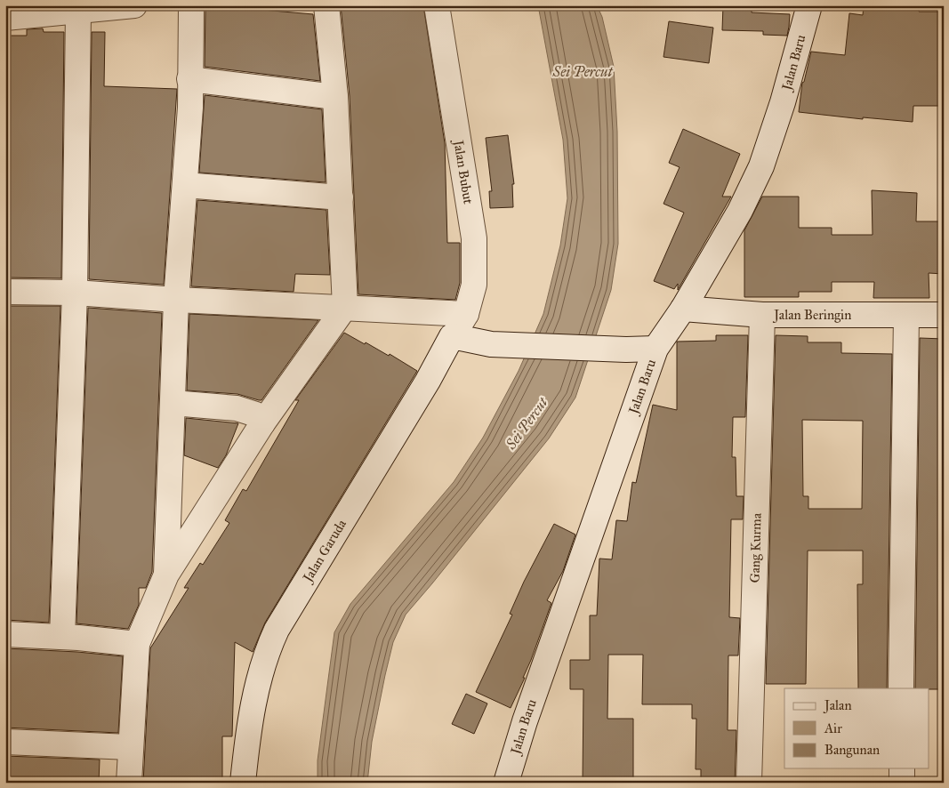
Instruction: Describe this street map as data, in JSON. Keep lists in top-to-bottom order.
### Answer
{
  "streets": {
    "street": [
      "Jalan Baru",
      "Jalan Bubut",
      "Jalan Beringin",
      "Gang Kurma",
      "Jalan Garuda"
    ]
  },
  "crossings": [
    ["Jalan Baru", "Jalan Beringin"],
    ["Jalan Bubut", "Jalan Garuda"],
    ["Jalan Beringin", "Gang Kurma"]
  ],
  "water": ["Sei Percut"],
  "legend": ["Jalan", "Air", "Bangunan"]
}
